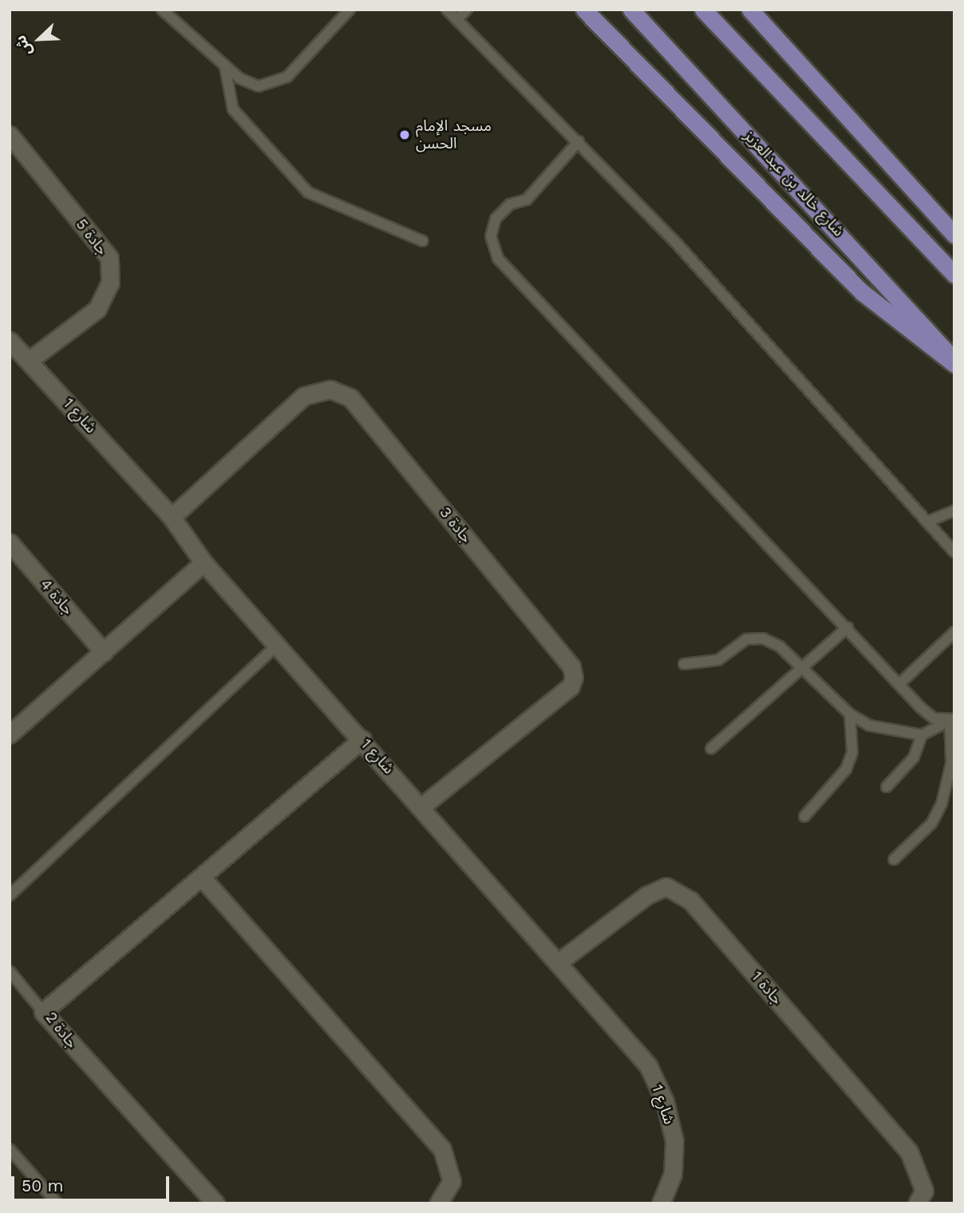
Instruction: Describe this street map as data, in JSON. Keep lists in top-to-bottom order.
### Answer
{
  "streets": {
    "main road": ["شارع خالد بن عبدالعزيز"],
    "street": [
      "جادة 5",
      "شارع 1",
      "جادة 3",
      "جادة 4",
      "جادة 1",
      "جادة 2"
    ]
  },
  "crossings": [
    ["جادة 5", "شارع 1"],
    ["شارع 1", "جادة 3"],
    ["شارع 1", "جادة 1"],
    ["شارع 1", "جادة 2"]
  ],
  "places": ["مسجد الإمام الحسن"],
  "scale_bar": "50 m",
  "north": "bottom left"
}
